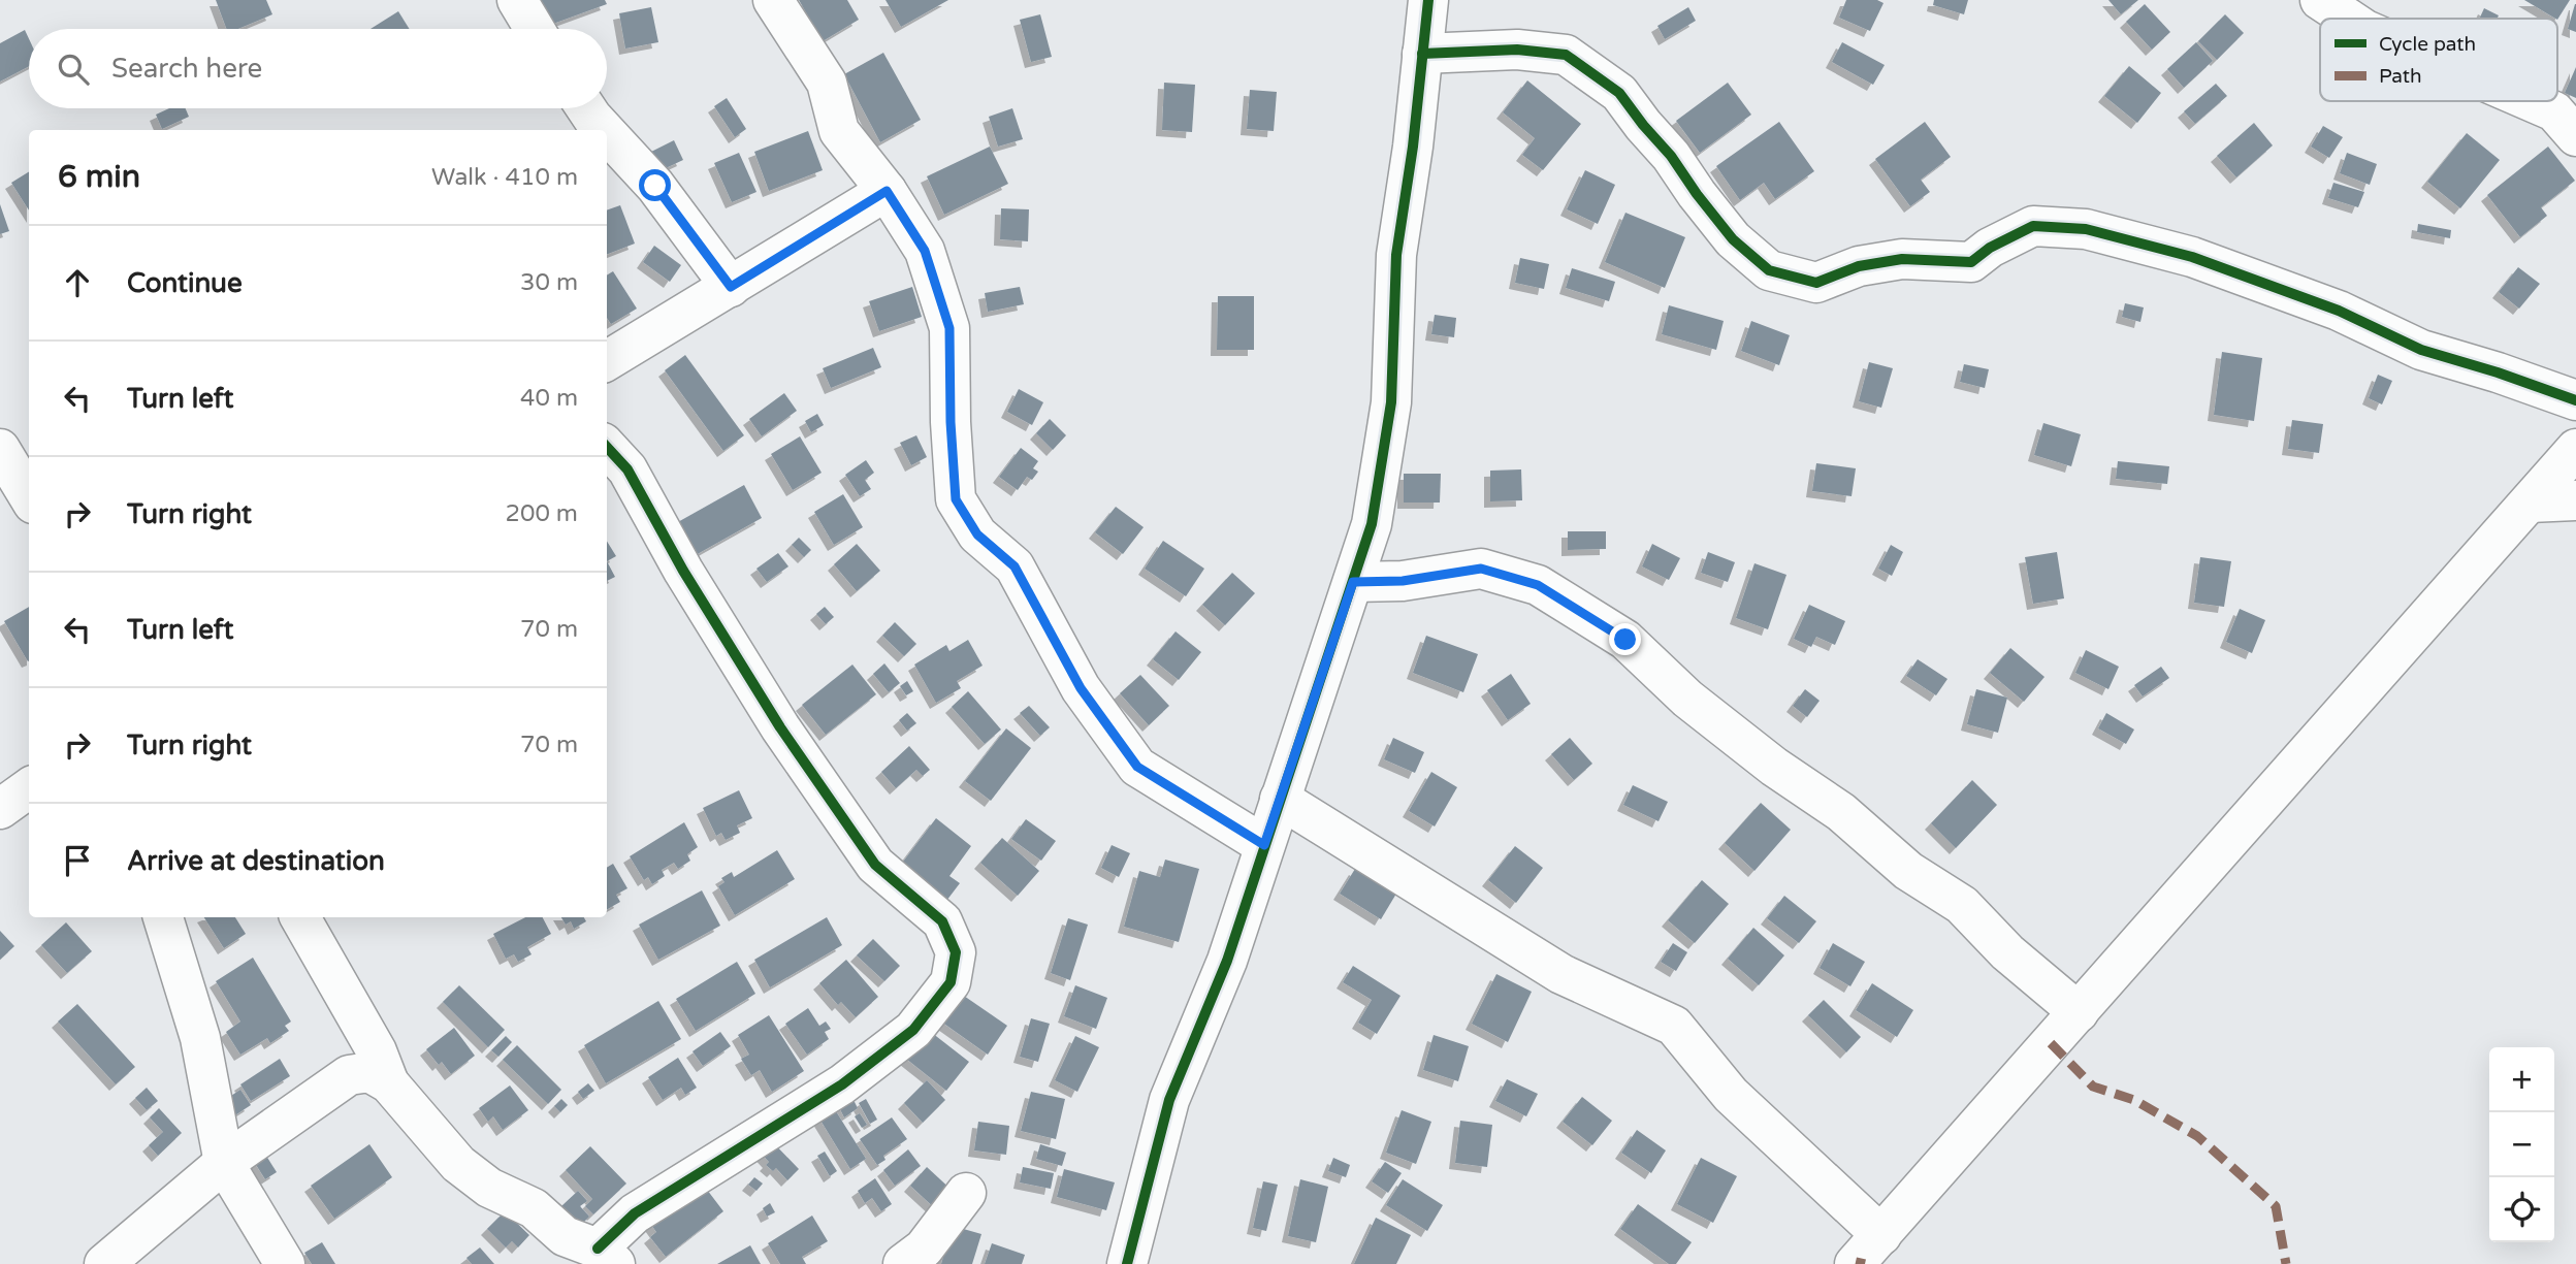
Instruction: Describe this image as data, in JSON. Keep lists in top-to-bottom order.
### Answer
{
  "legend": ["Cycle path", "Path"],
  "page": {
    "search": "Search here",
    "heading": ["6 min", "Walk · 410 m"],
    "list": [
      ["Continue", "30 m"],
      ["Turn left", "40 m"],
      ["Turn right", "200 m"],
      ["Turn left", "70 m"],
      ["Turn right", "70 m"],
      "Arrive at destination"
    ],
    "map_buttons": ["+", "−"]
  }
}
